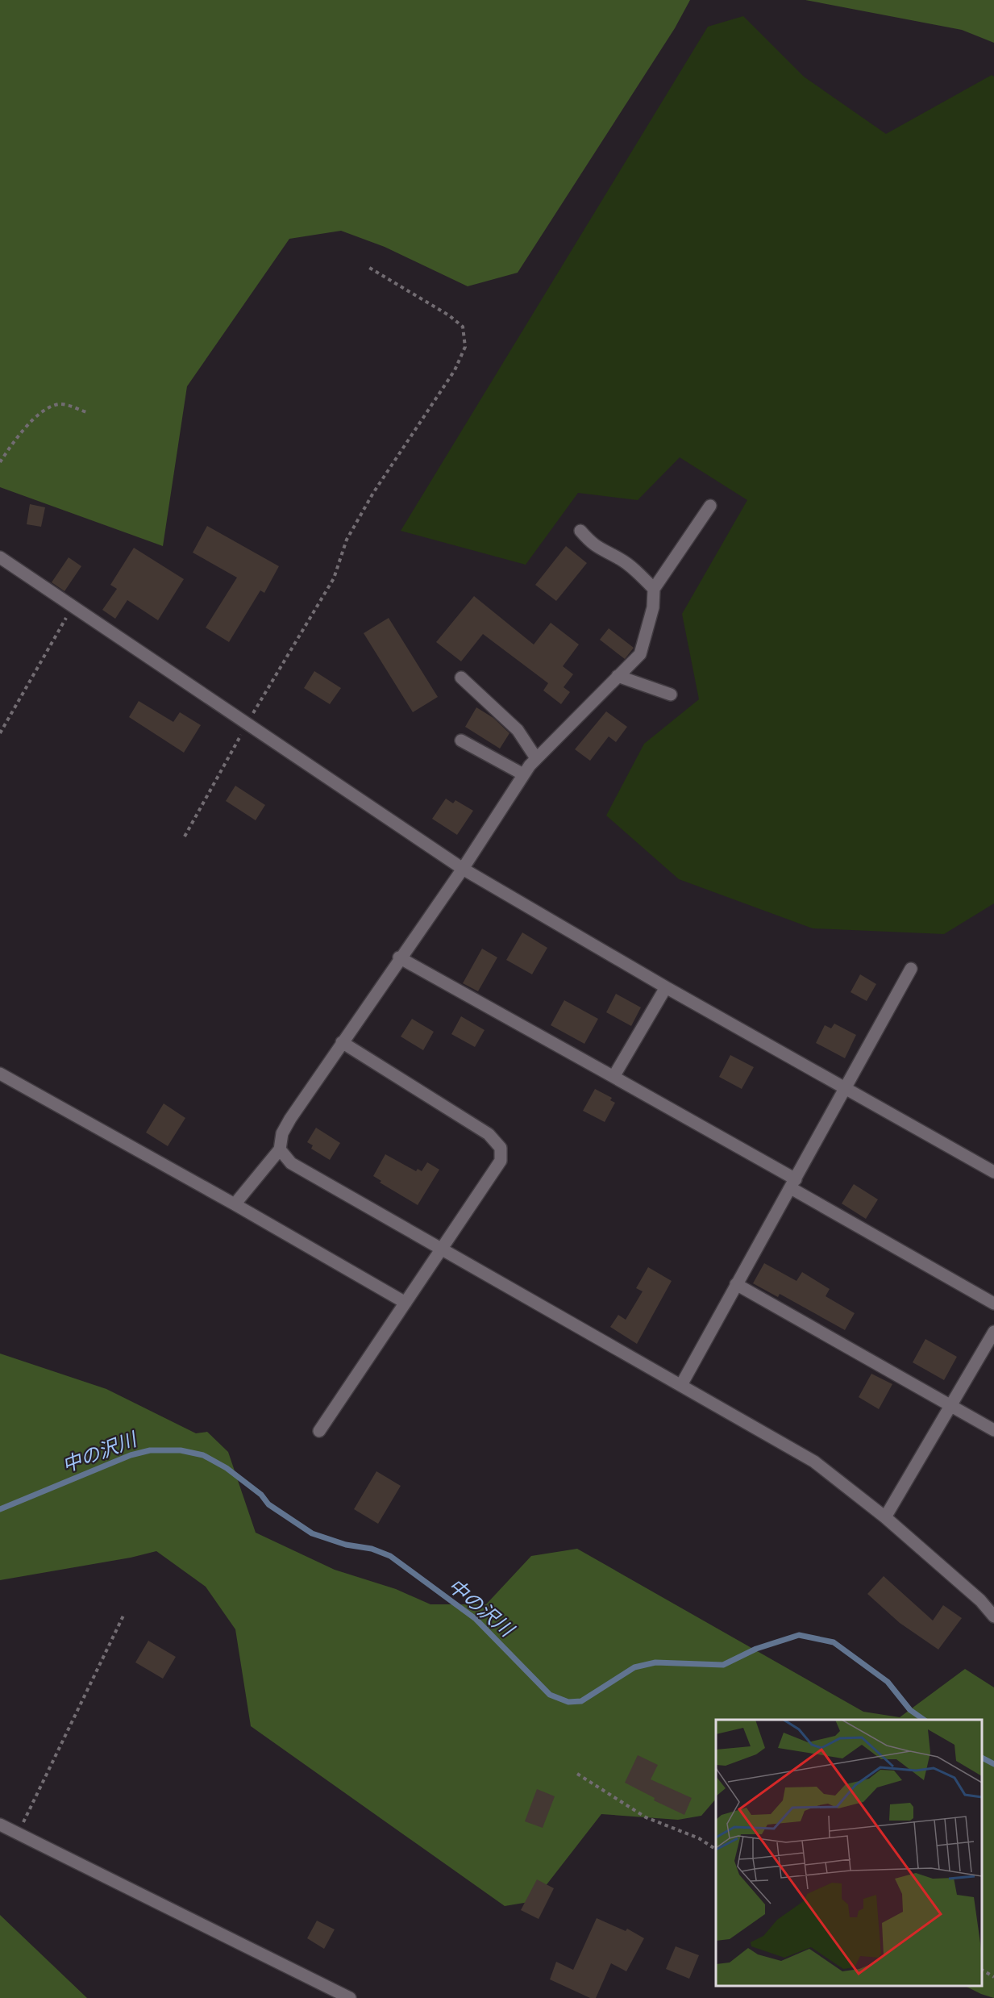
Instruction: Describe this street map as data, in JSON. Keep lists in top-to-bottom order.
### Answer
{
  "water": ["中の沢川"]
}
